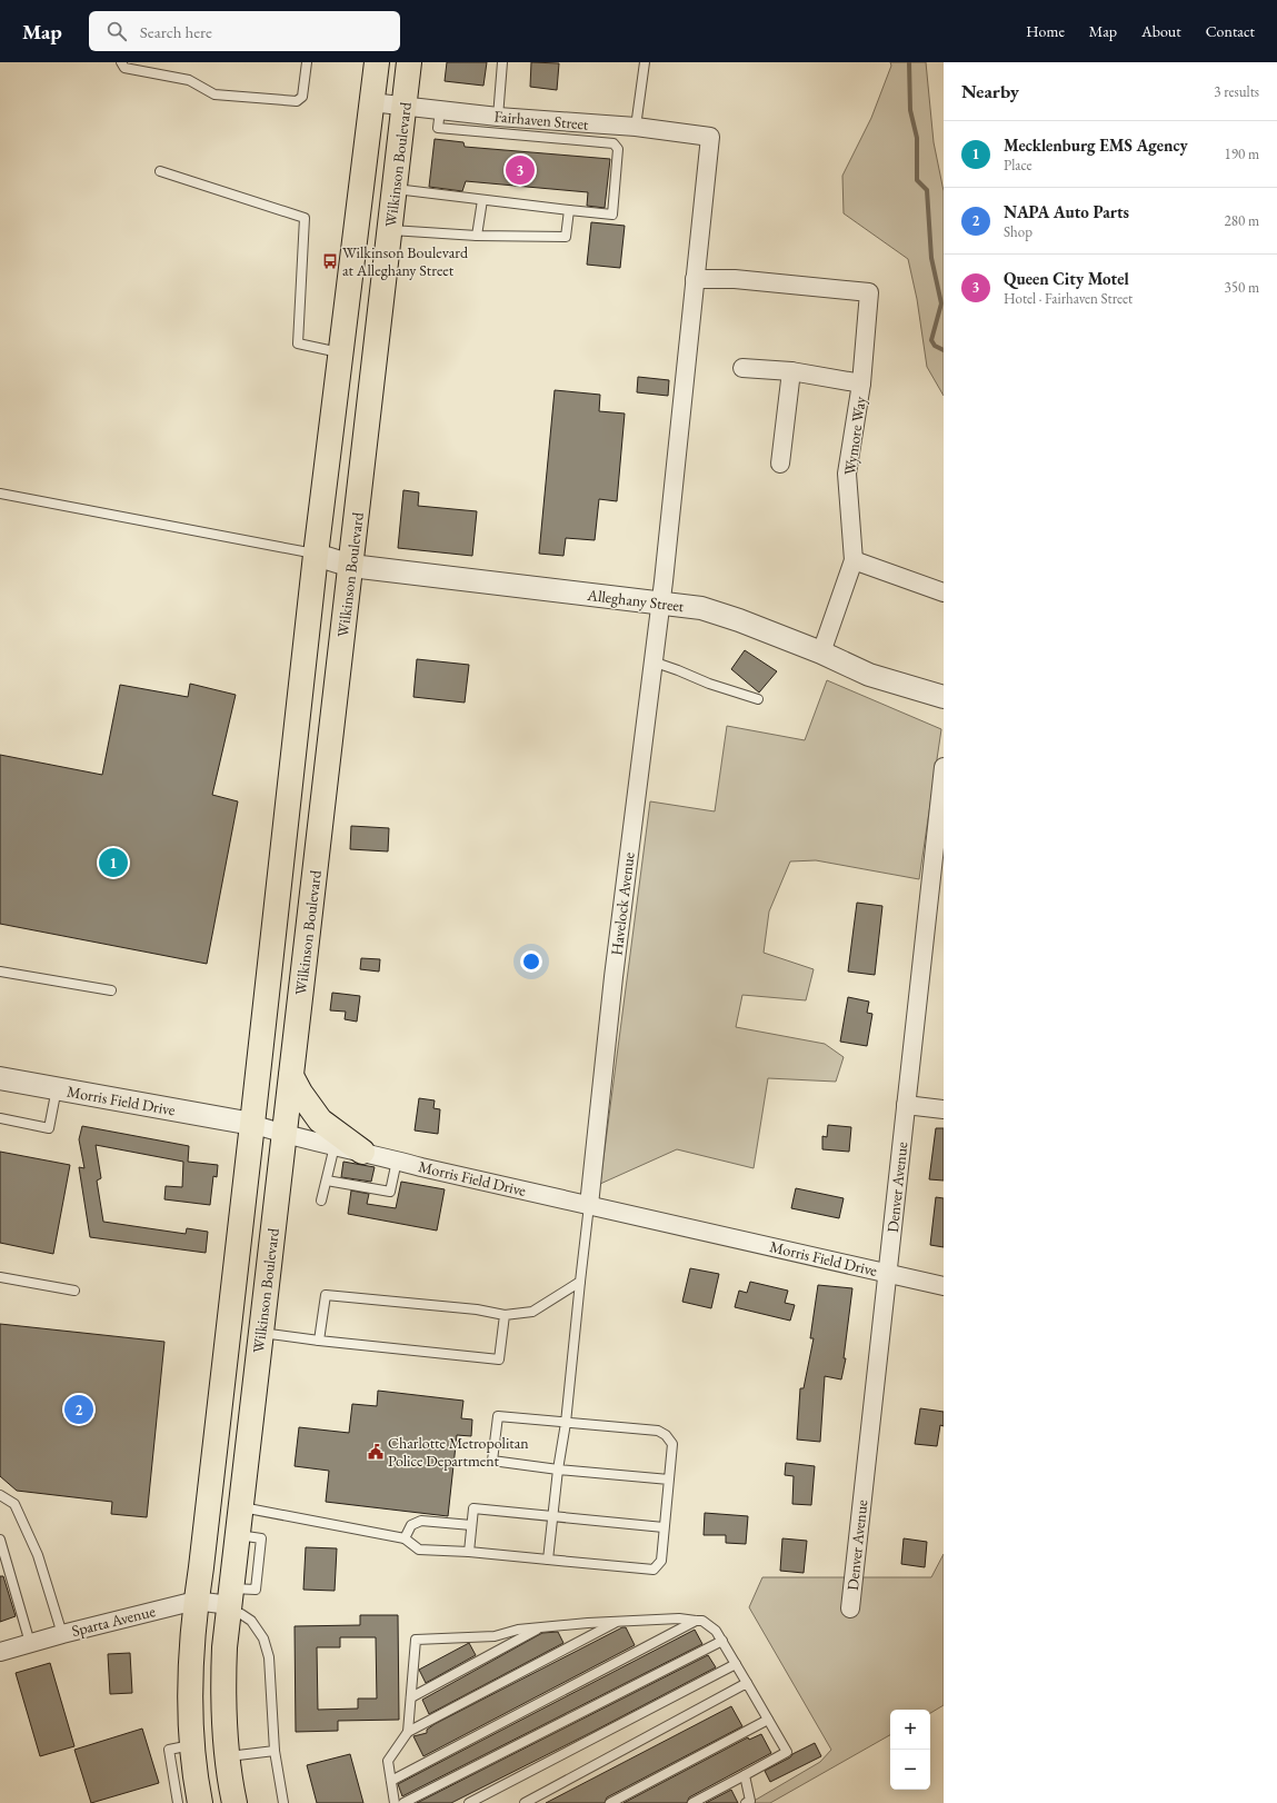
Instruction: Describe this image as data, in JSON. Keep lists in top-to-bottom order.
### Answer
{
  "streets": {
    "main road": ["Wilkinson Boulevard"],
    "street": [
      "Fairhaven Street",
      "Wymore Way",
      "Alleghany Street",
      "Havelock Avenue",
      "Morris Field Drive",
      "Denver Avenue",
      "Sparta Avenue"
    ]
  },
  "crossings": [
    ["Fairhaven Street", "Wilkinson Boulevard"],
    ["Fairhaven Street", "Havelock Avenue"],
    ["Wilkinson Boulevard", "Alleghany Street"],
    ["Wilkinson Boulevard", "Morris Field Drive"],
    ["Wilkinson Boulevard", "Sparta Avenue"],
    ["Wymore Way", "Alleghany Street"],
    ["Wymore Way", "Havelock Avenue"],
    ["Alleghany Street", "Havelock Avenue"],
    ["Havelock Avenue", "Morris Field Drive"],
    ["Morris Field Drive", "Denver Avenue"]
  ],
  "places": {
    "bus stop": ["Wilkinson Boulevard at Alleghany Street"],
    "public building": ["Charlotte Metropolitan Police Department"]
  },
  "page": {
    "header": "Map",
    "search": "Search here",
    "nav": [
      "Home",
      "Map",
      "About",
      "Contact"
    ],
    "heading": ["Nearby", "3 results"],
    "list": [
      {
        "mark": "1",
        "name": "Mecklenburg EMS Agency",
        "note": "Place",
        "value": "190 m"
      },
      {
        "mark": "2",
        "name": "NAPA Auto Parts",
        "note": "Shop",
        "value": "280 m"
      },
      {
        "mark": "3",
        "name": "Queen City Motel",
        "note": "Hotel · Fairhaven Street",
        "value": "350 m"
      }
    ],
    "pins": ["3", "1", "2"],
    "map_buttons": ["+", "−"]
  }
}
